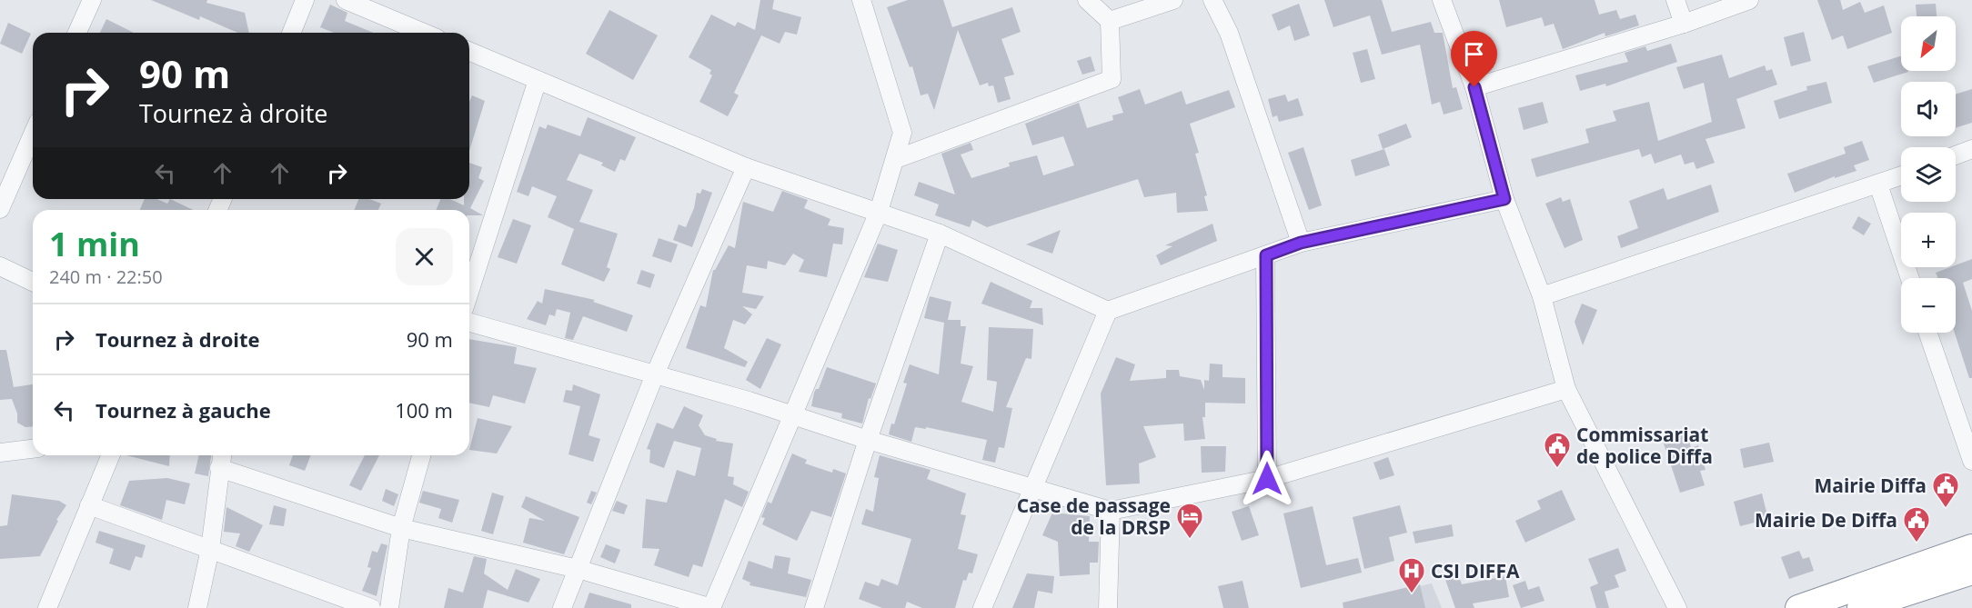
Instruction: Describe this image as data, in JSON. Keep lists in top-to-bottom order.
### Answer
{
  "places": {
    "public building": ["Commissariat de police Diffa", "Mairie Diffa", "Mairie De Diffa"],
    "hotel": ["Case de passage de la DRSP"],
    "hospital": ["CSI DIFFA"]
  },
  "north": "bottom left",
  "page": {
    "map_buttons": ["+", "−"],
    "turn": ["90 m", "Tournez à droite"],
    "heading": ["1 min", "240 m · 22:50"],
    "list": [
      {
        "name": "Tournez à droite",
        "value": "90 m"
      },
      {
        "name": "Tournez à gauche",
        "value": "100 m"
      }
    ]
  }
}
